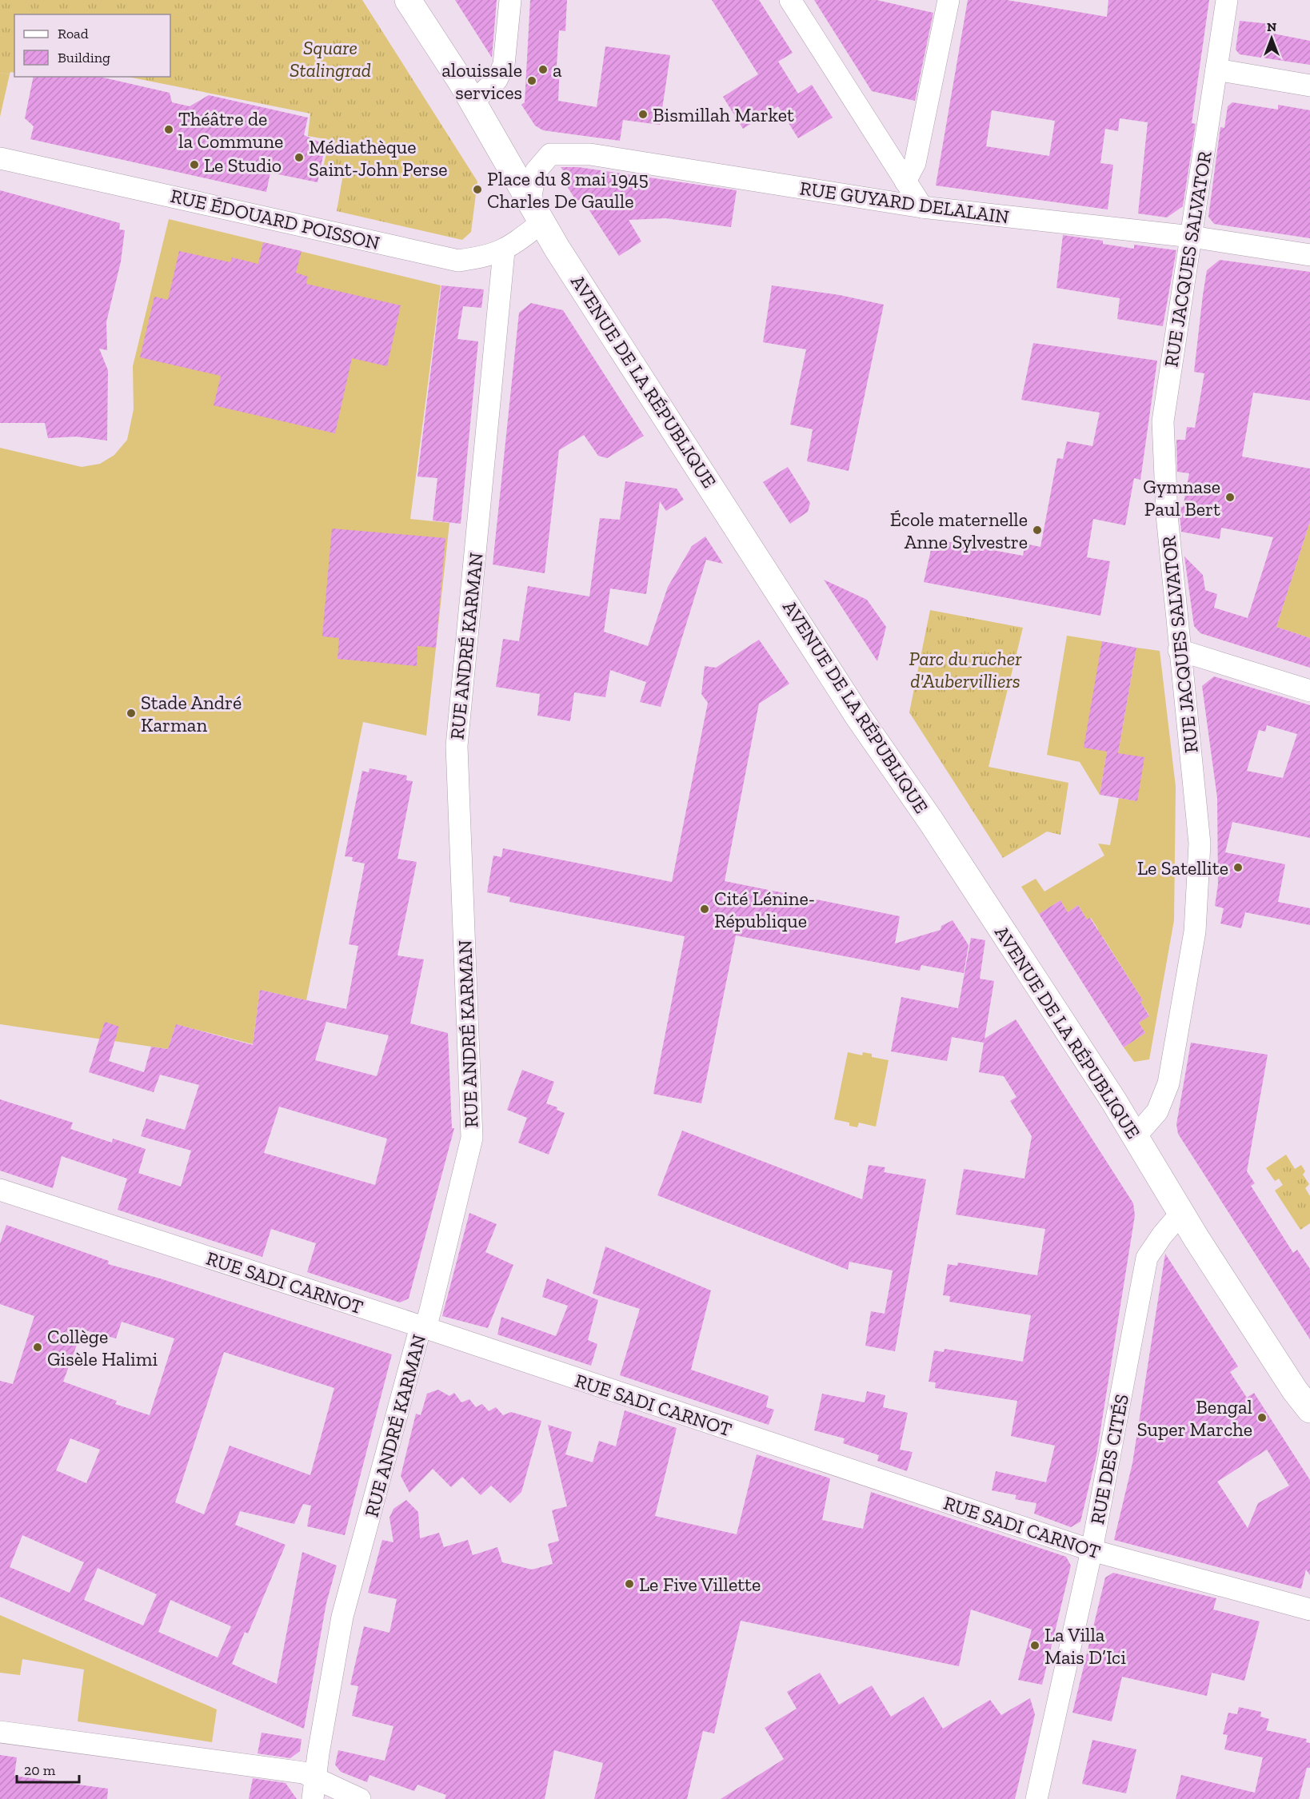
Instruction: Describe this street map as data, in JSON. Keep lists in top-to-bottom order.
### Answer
{
  "streets": {
    "main road": ["AVENUE DE LA RÉPUBLIQUE"],
    "street": [
      "RUE GUYARD DELALAIN",
      "RUE ÉDOUARD POISSON",
      "RUE JACQUES SALVATOR",
      "RUE ANDRÉ KARMAN",
      "RUE SADI CARNOT",
      "RUE DES CITÉS"
    ]
  },
  "crossings": [
    ["RUE GUYARD DELALAIN", "RUE JACQUES SALVATOR"],
    ["RUE GUYARD DELALAIN", "AVENUE DE LA RÉPUBLIQUE"],
    ["RUE ÉDOUARD POISSON", "AVENUE DE LA RÉPUBLIQUE"],
    ["RUE ÉDOUARD POISSON", "RUE ANDRÉ KARMAN"],
    ["RUE JACQUES SALVATOR", "AVENUE DE LA RÉPUBLIQUE"],
    ["AVENUE DE LA RÉPUBLIQUE", "RUE DES CITÉS"],
    ["RUE ANDRÉ KARMAN", "RUE SADI CARNOT"],
    ["RUE SADI CARNOT", "RUE DES CITÉS"]
  ],
  "parks": ["Square Stalingrad", "Parc du rucher d'Aubervilliers"],
  "places": [
    "a",
    "alouissale services",
    "Bismillah Market",
    "Théâtre de la Commune",
    "Médiathèque Saint-John Perse",
    "Le Studio",
    "Place du 8 mai 1945 Charles De Gaulle",
    "Gymnase Paul Bert",
    "École maternelle Anne Sylvestre",
    "Stade André Karman",
    "Le Satellite",
    "Cité Lénine- République",
    "Collège Gisèle Halimi",
    "Bengal Super Marche",
    "Le Five Villette",
    "La Villa Mais D’Ici"
  ],
  "legend": ["Road", "Building"],
  "scale_bar": "20 m",
  "north": "top"
}
